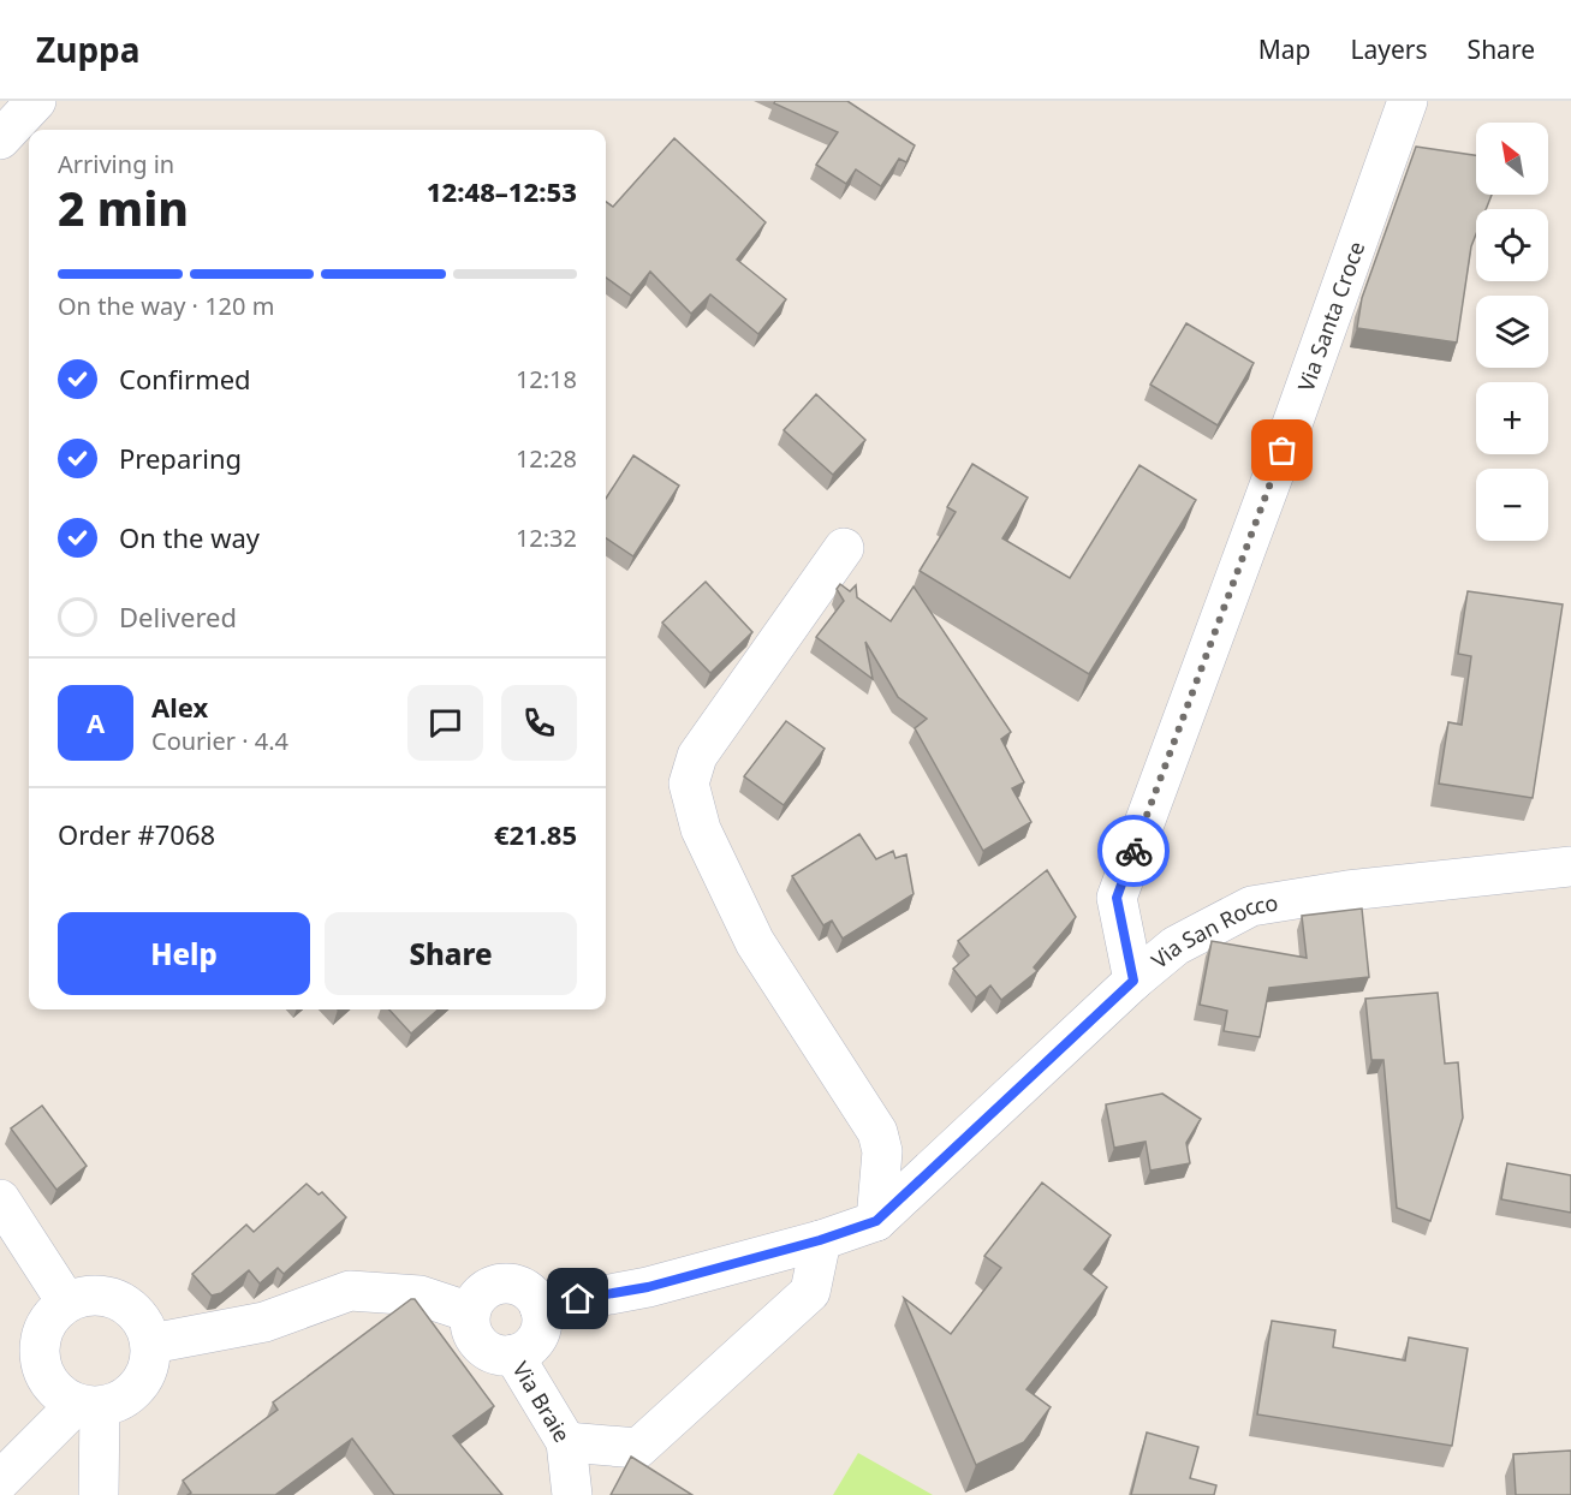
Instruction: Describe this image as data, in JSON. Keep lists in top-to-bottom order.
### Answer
{
  "streets": {
    "street": ["Via Santa Croce", "Via San Rocco", "Via Braie"]
  },
  "crossings": [
    ["Via Santa Croce", "Via San Rocco"],
    ["Via San Rocco", "Via Braie"]
  ],
  "north": "top left",
  "page": {
    "header": "Zuppa",
    "nav": ["Map", "Layers", "Share"],
    "map_buttons": ["+", "−"],
    "heading": ["2 min", "Arriving in", "12:48–12:53"],
    "panel": [
      "Alex",
      "Courier · 4.4",
      "Order #7068",
      "€21.85"
    ],
    "bar": "On the way · 120 m",
    "list": [
      ["Confirmed", "12:18"],
      ["Preparing", "12:28"],
      ["On the way", "12:32"],
      "Delivered"
    ],
    "round": "A",
    "buttons": ["Help", "Share"]
  }
}
